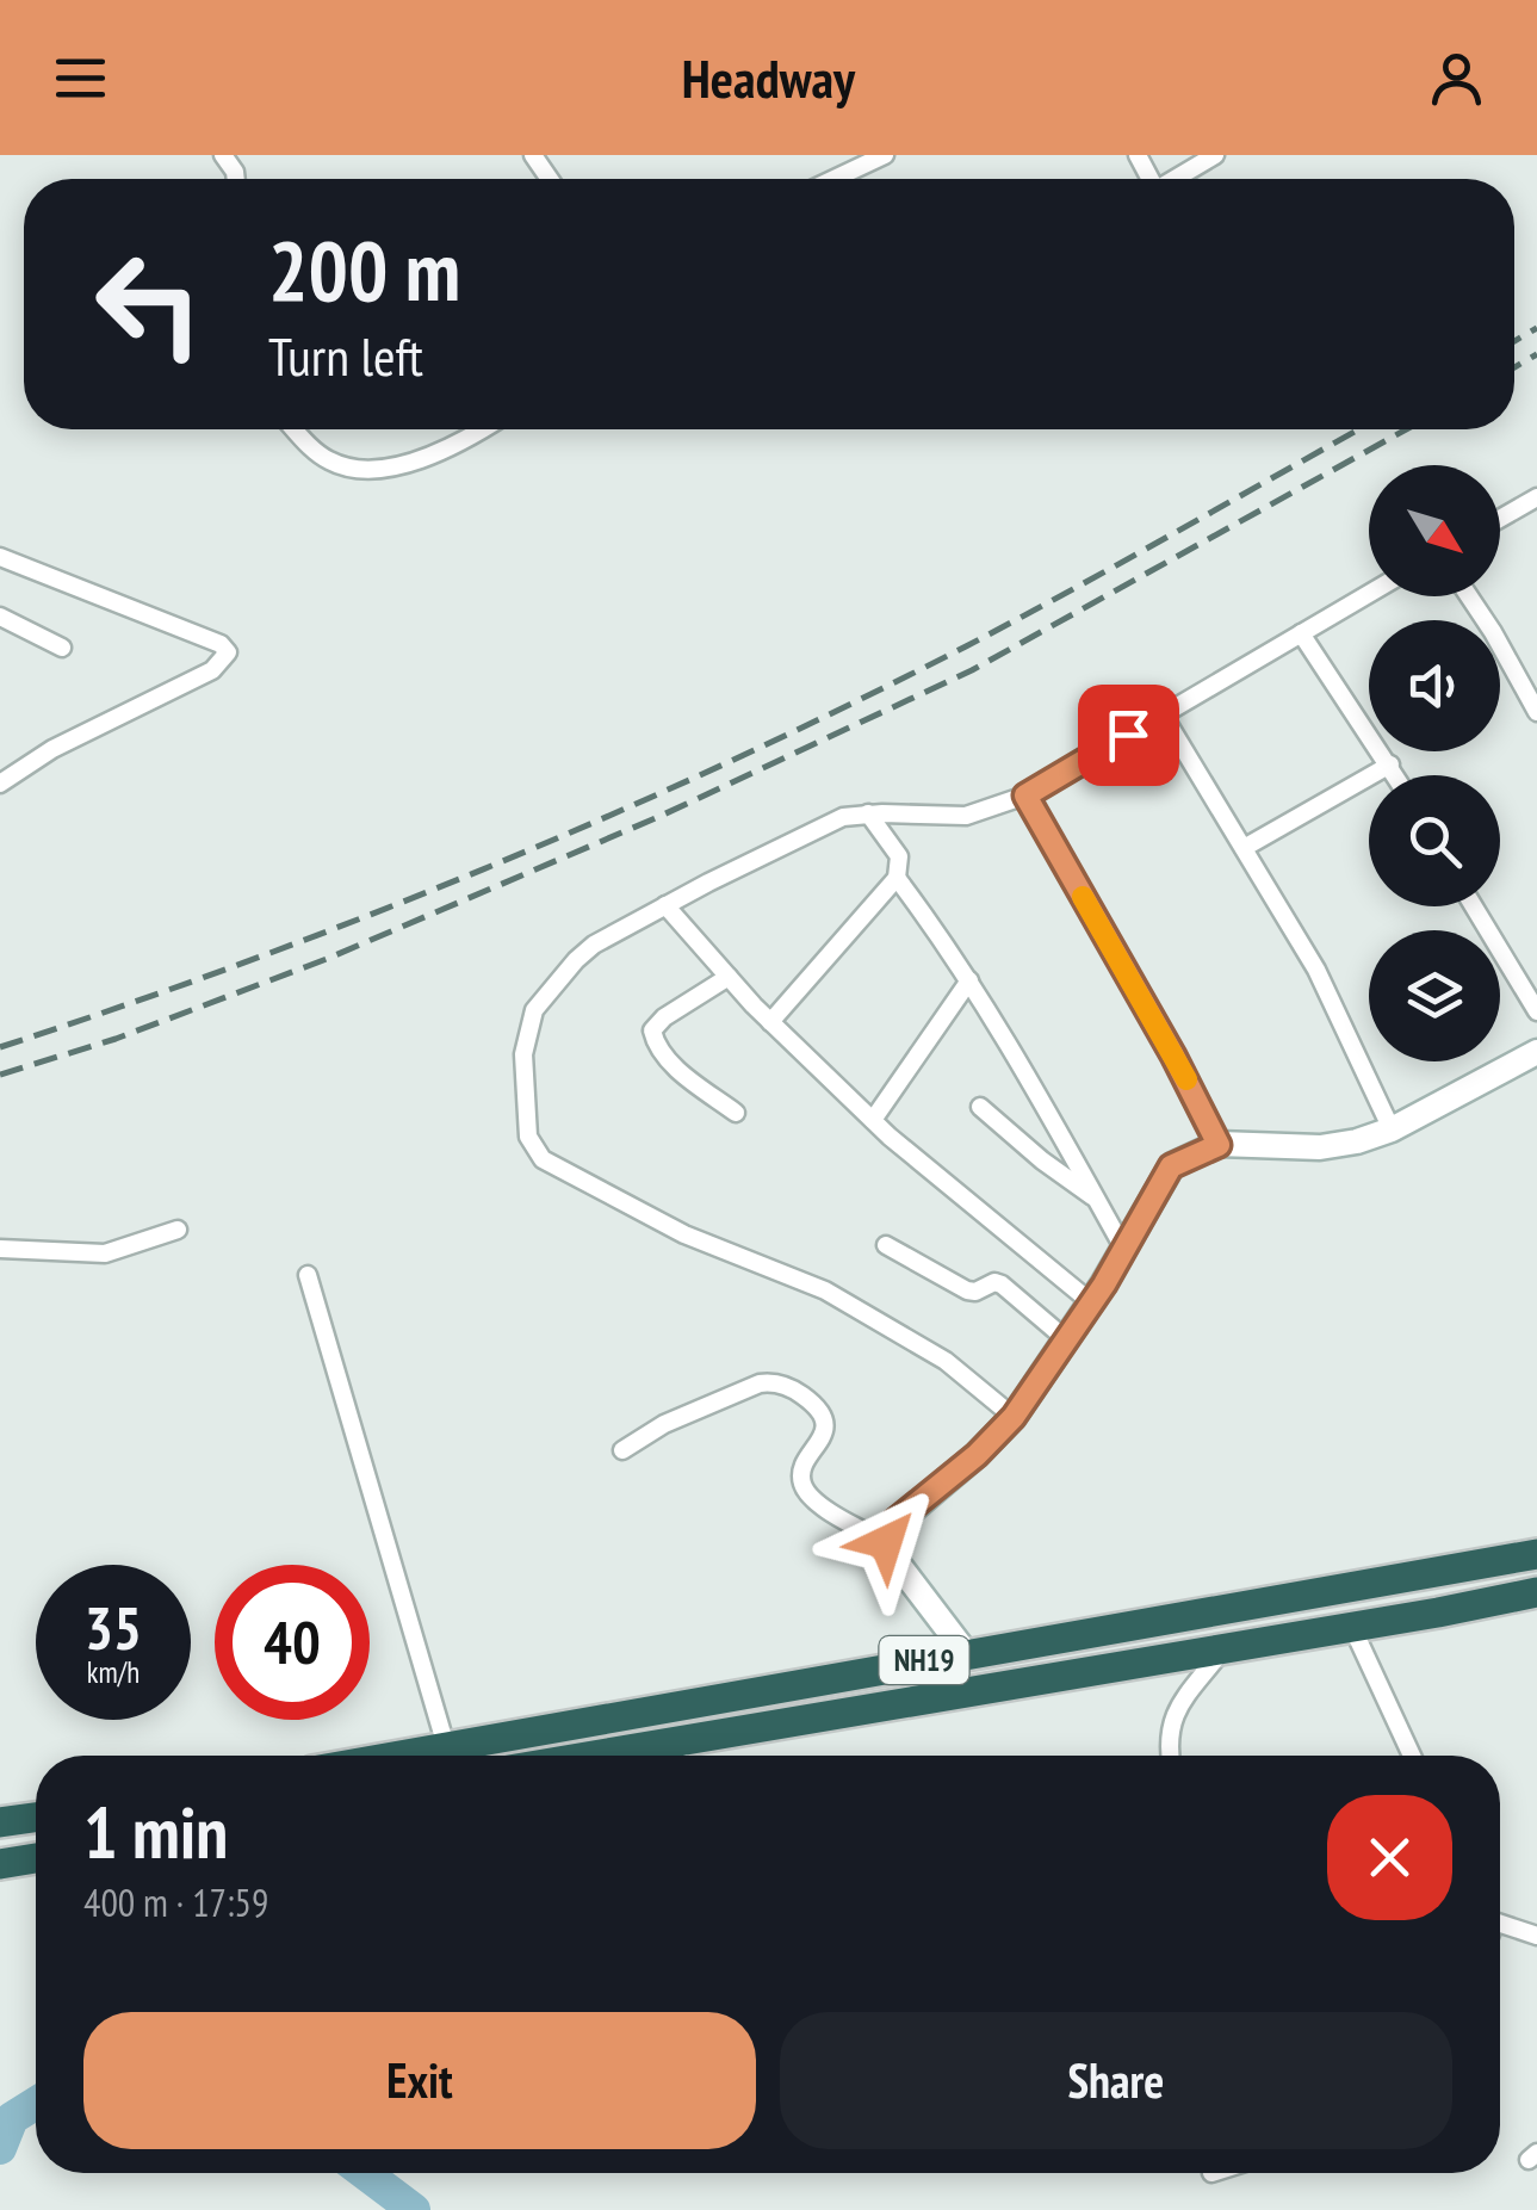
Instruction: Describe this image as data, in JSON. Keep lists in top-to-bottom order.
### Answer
{
  "streets": {
    "highway": ["NH19"]
  },
  "north": "bottom right",
  "page": {
    "header": "Headway",
    "turn": ["200 m", "Turn left"],
    "speed": "35 km/h",
    "limit": "40",
    "heading": ["1 min", "400 m · 17:59"],
    "buttons": ["Exit", "Share"]
  }
}
